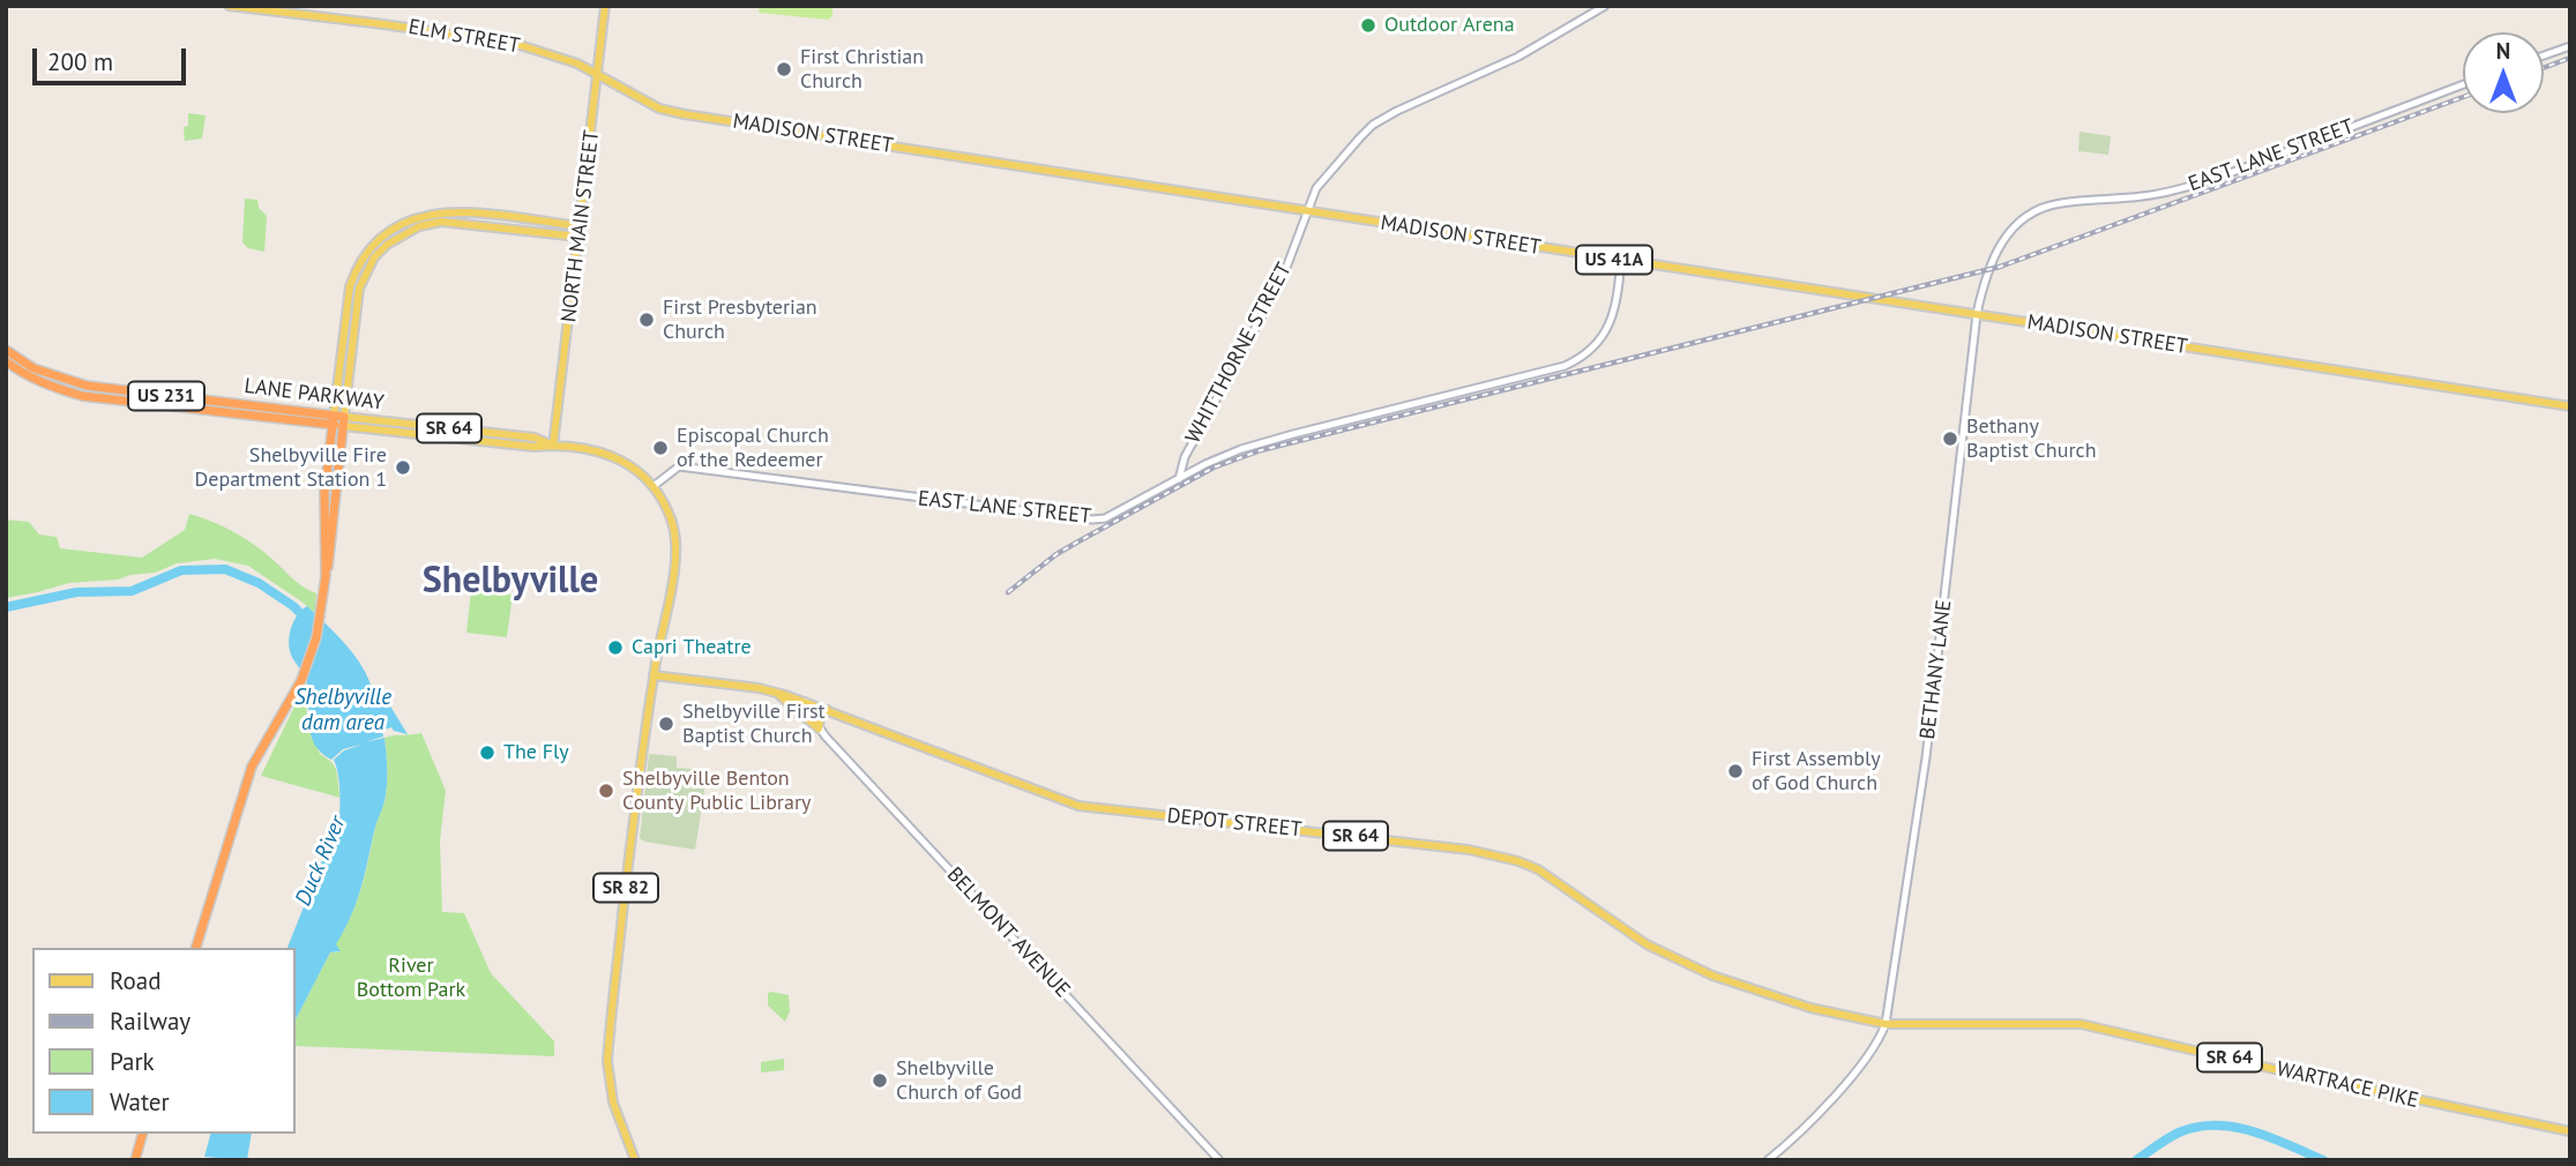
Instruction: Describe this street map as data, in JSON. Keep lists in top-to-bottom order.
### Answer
{
  "streets": {
    "highway": ["LANE PARKWAY", "US 231"],
    "main road": [
      "ELM STREET",
      "MADISON STREET",
      "NORTH MAIN STREET",
      "US 41A",
      "SR 64",
      "DEPOT STREET",
      "SR 82",
      "WARTRACE PIKE"
    ],
    "street": [
      "EAST LANE STREET",
      "WHITTHORNE STREET",
      "BETHANY LANE",
      "BELMONT AVENUE"
    ]
  },
  "crossings": [
    ["ELM STREET", "MADISON STREET"],
    ["ELM STREET", "NORTH MAIN STREET"],
    ["MADISON STREET", "EAST LANE STREET"],
    ["MADISON STREET", "NORTH MAIN STREET"],
    ["MADISON STREET", "WHITTHORNE STREET"],
    ["MADISON STREET", "BETHANY LANE"],
    ["EAST LANE STREET", "WHITTHORNE STREET"],
    ["EAST LANE STREET", "SR 64"],
    ["EAST LANE STREET", "BETHANY LANE"],
    ["NORTH MAIN STREET", "LANE PARKWAY"],
    ["NORTH MAIN STREET", "SR 64"],
    ["LANE PARKWAY", "SR 64"],
    ["SR 64", "DEPOT STREET"],
    ["SR 64", "SR 82"],
    ["SR 64", "BELMONT AVENUE"],
    ["BETHANY LANE", "DEPOT STREET"],
    ["BETHANY LANE", "WARTRACE PIKE"],
    ["DEPOT STREET", "BELMONT AVENUE"],
    ["DEPOT STREET", "WARTRACE PIKE"]
  ],
  "districts": ["Shelbyville"],
  "water": ["Shelbyville dam area", "Duck River"],
  "parks": ["River Bottom Park"],
  "places": [
    "Outdoor Arena",
    "First Christian Church",
    "First Presbyterian Church",
    "Bethany Baptist Church",
    "Episcopal Church of the Redeemer",
    "Shelbyville Fire Department Station 1",
    "Capri Theatre",
    "Shelbyville First Baptist Church",
    "The Fly",
    "First Assembly of God Church",
    "Shelbyville Benton County Public Library",
    "Shelbyville Church of God"
  ],
  "legend": [
    "Road",
    "Railway",
    "Park",
    "Water"
  ],
  "scale_bar": "200 m",
  "north": "top"
}
